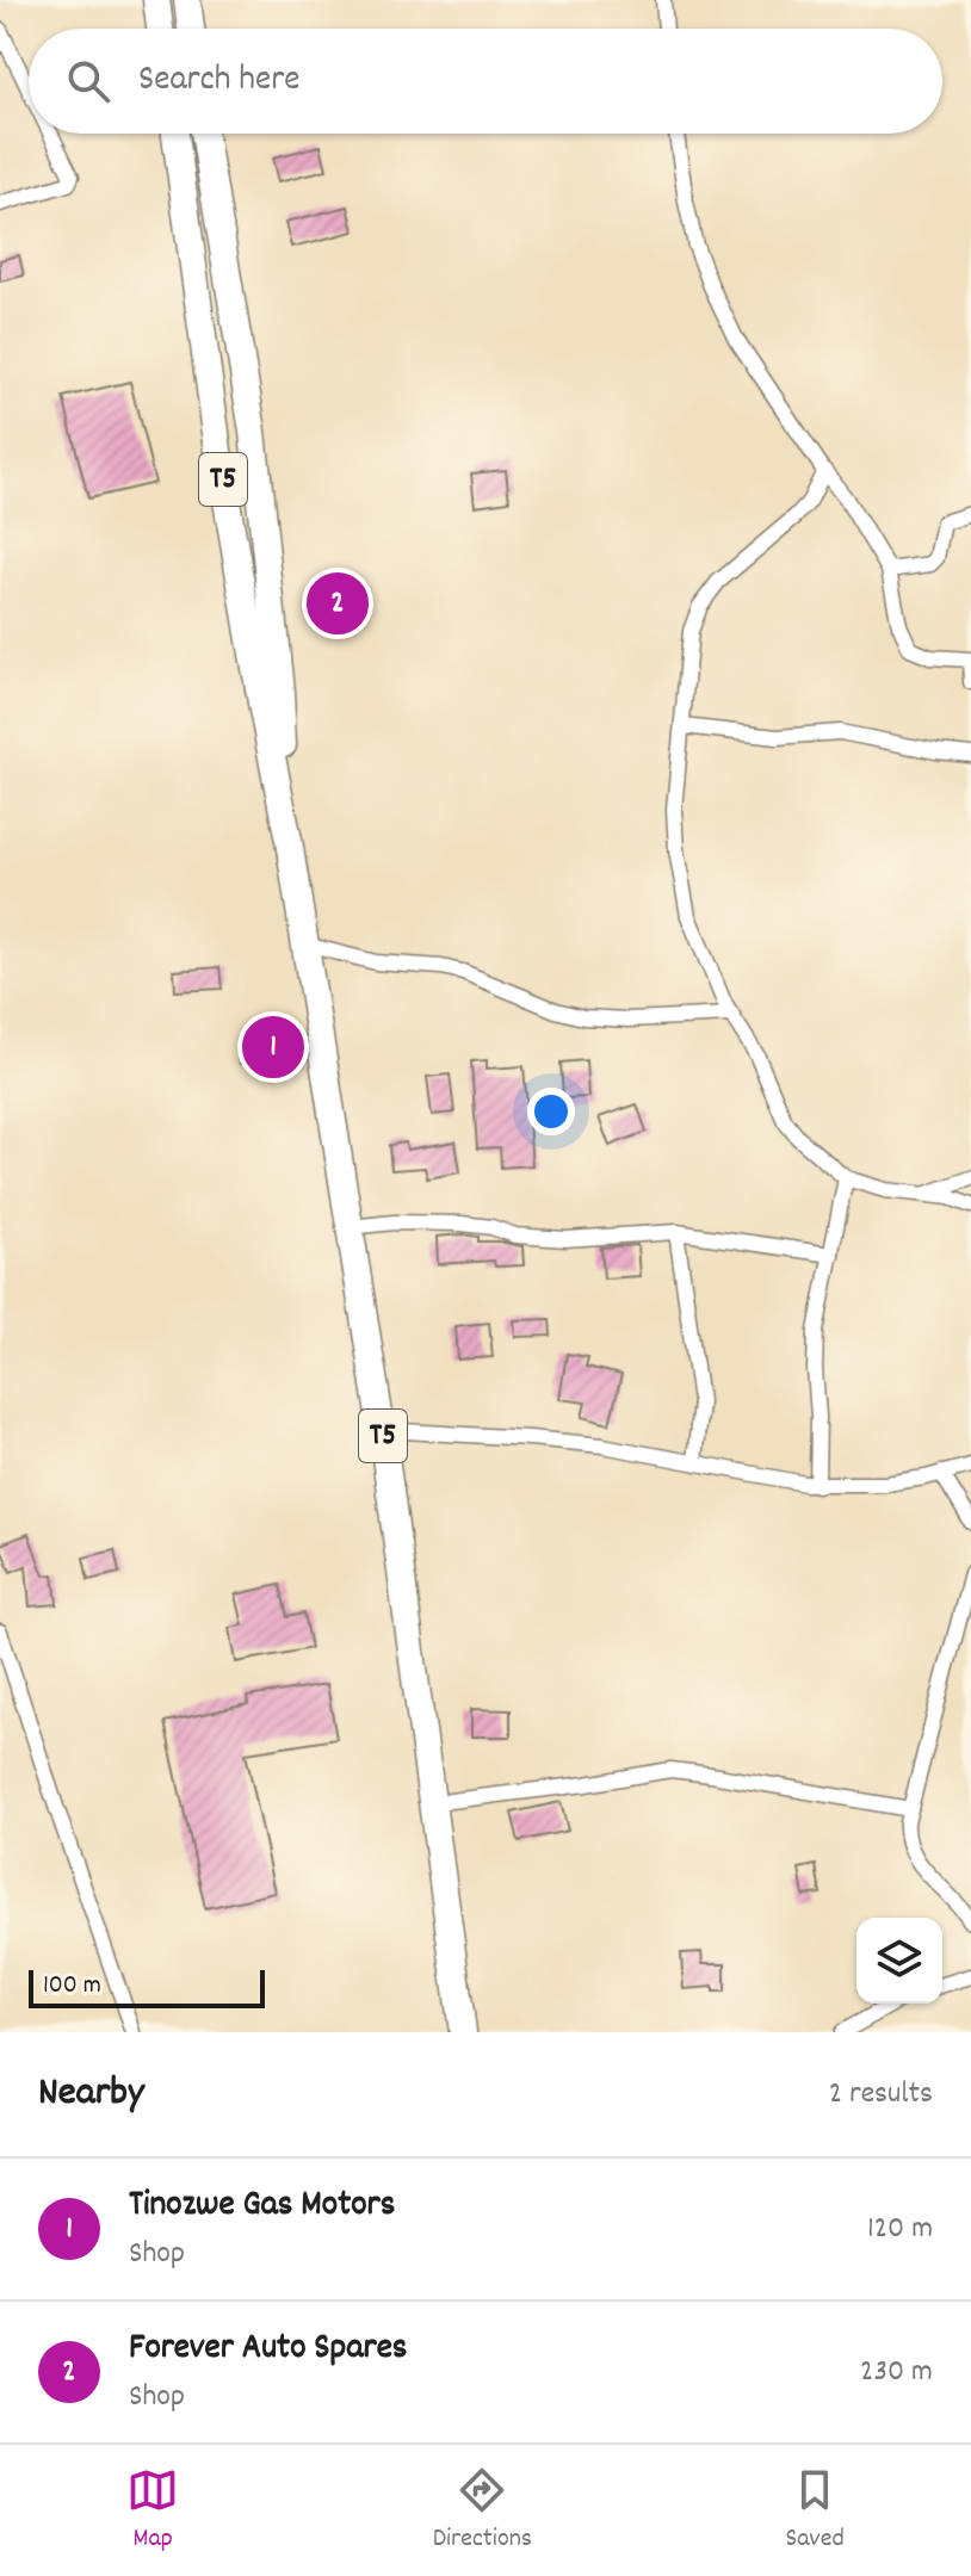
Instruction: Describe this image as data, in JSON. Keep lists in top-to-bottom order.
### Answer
{
  "streets": {
    "highway": ["T5"]
  },
  "scale_bar": "100 m",
  "page": {
    "search": "Search here",
    "pins": ["2", "1"],
    "scale": "100 m",
    "heading": ["Nearby", "2 results"],
    "list": [
      {
        "mark": "1",
        "name": "Tinozwe Gas Motors",
        "note": "Shop",
        "value": "120 m"
      },
      {
        "mark": "2",
        "name": "Forever Auto Spares",
        "note": "Shop",
        "value": "230 m"
      }
    ],
    "nav": ["Map", "Directions", "Saved"]
  }
}
